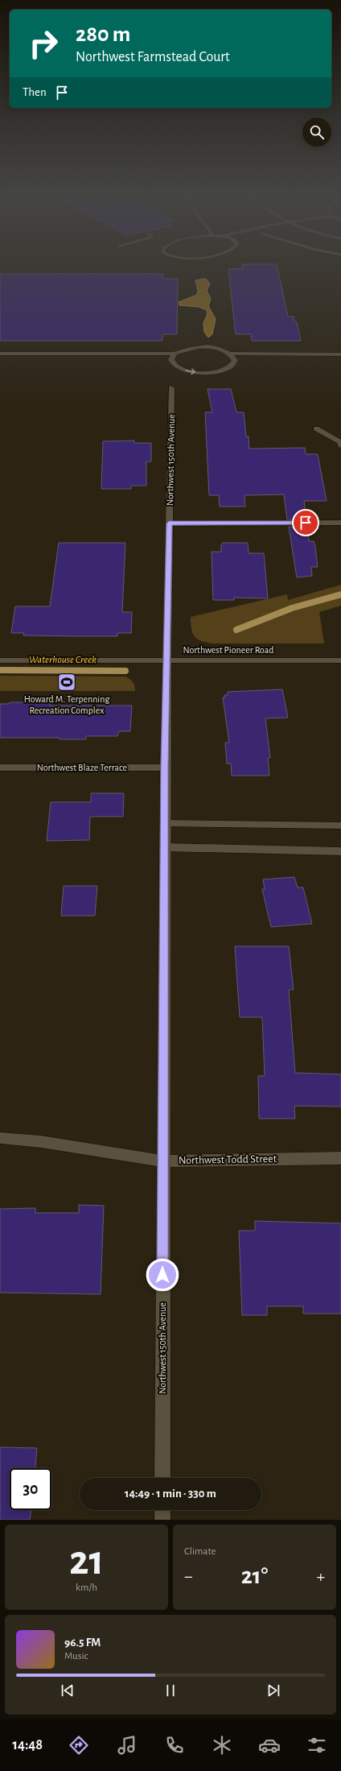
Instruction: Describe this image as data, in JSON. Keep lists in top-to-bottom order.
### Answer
{
  "streets": {
    "street": [
      "Northwest 150th Avenue",
      "Northwest Pioneer Road",
      "Northwest Blaze Terrace",
      "Northwest Todd Street"
    ]
  },
  "crossings": [
    ["Northwest 150th Avenue", "Northwest Pioneer Road"],
    ["Northwest 150th Avenue", "Northwest Blaze Terrace"],
    ["Northwest 150th Avenue", "Northwest Todd Street"]
  ],
  "water": ["Waterhouse Creek"],
  "places": {
    "sports": ["Howard M. Terpenning Recreation Complex"]
  },
  "page": {
    "turn": ["280 m", "Northwest Farmstead Court"],
    "then": "Then",
    "limit": "30",
    "trip": "14:49 · 1 min · 330 m",
    "tile": [
      ["21", "km/h"],
      "Climate"
    ],
    "heat": ["−", "21°", "+"],
    "song": ["96.5 FM", "Music"],
    "tabs": "14:48"
  }
}
